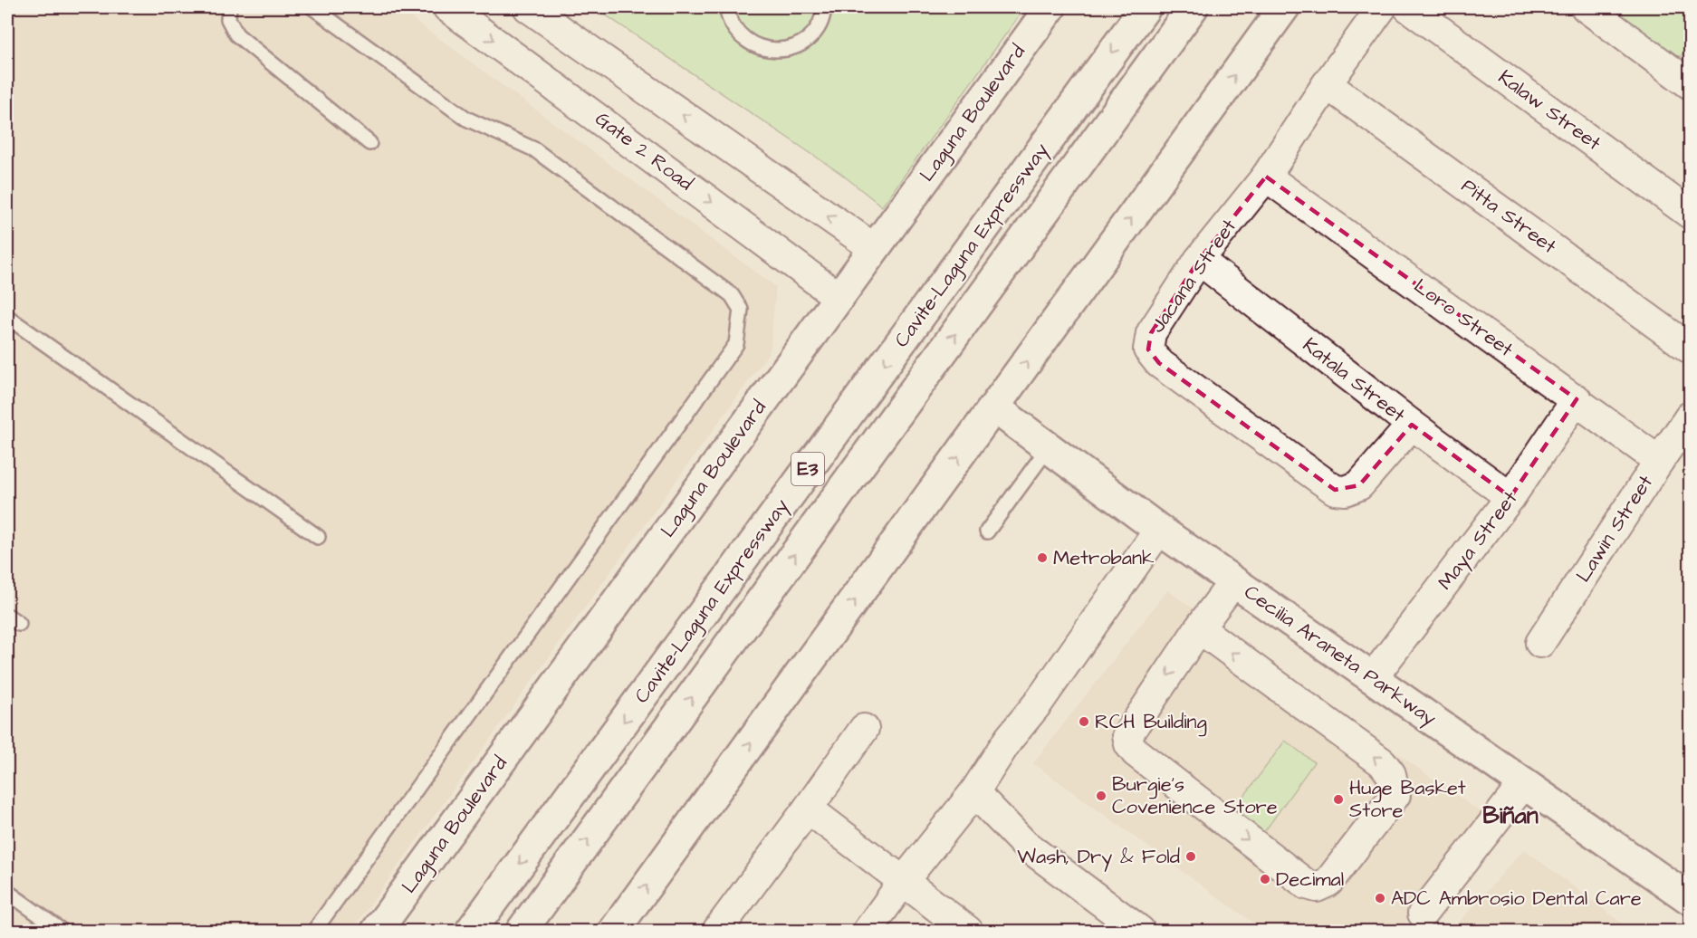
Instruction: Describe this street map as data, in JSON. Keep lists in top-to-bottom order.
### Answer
{
  "streets": {
    "main road": [
      "Laguna Boulevard",
      "Cavite–Laguna Expressway",
      "E3",
      "Cecilia Araneta Parkway"
    ],
    "street": [
      "Kalaw Street",
      "Gate 2 Road",
      "Pitta Street",
      "Jacana Street",
      "Loro Street",
      "Katala Street",
      "Lawin Street",
      "Maya Street"
    ]
  },
  "crossings": [
    ["Laguna Boulevard", "Gate 2 Road"],
    ["Pitta Street", "Jacana Street"],
    ["Jacana Street", "Loro Street"],
    ["Jacana Street", "Katala Street"],
    ["Loro Street", "Lawin Street"],
    ["Loro Street", "Maya Street"],
    ["Katala Street", "Maya Street"],
    ["Maya Street", "Cecilia Araneta Parkway"]
  ],
  "districts": ["Biñan"],
  "places": [
    "Metrobank",
    "RCH Building",
    "Burgie's Covenience Store",
    "Huge Basket Store",
    "Wash, Dry & Fold",
    "Decimal",
    "ADC Ambrosio Dental Care"
  ]
}
